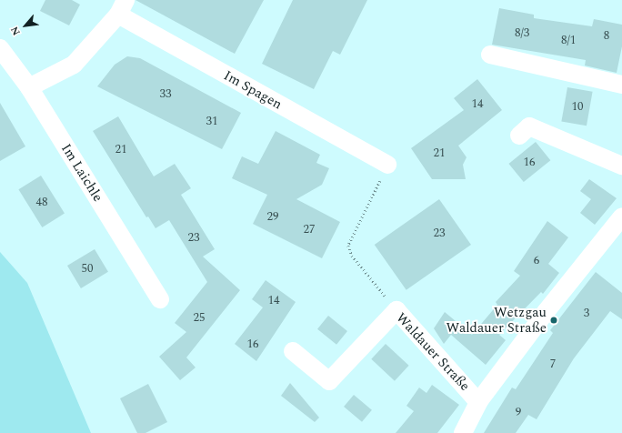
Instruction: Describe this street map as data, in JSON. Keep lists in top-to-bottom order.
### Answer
{
  "streets": {
    "street": ["Im Spagen", "Im Laichle", "Waldauer Straße"]
  },
  "crossings": [
    ["Im Spagen", "Im Laichle"]
  ],
  "places": ["Wetzgau Waldauer Straße"],
  "house_numbers": [
    "8/3",
    "8",
    "8/1",
    "33",
    "14",
    "10",
    "31",
    "21",
    "21",
    "16",
    "48",
    "29",
    "27",
    "23",
    "23",
    "6",
    "50",
    "14",
    "3",
    "25",
    "16",
    "7",
    "9"
  ],
  "north": "bottom left"
}
